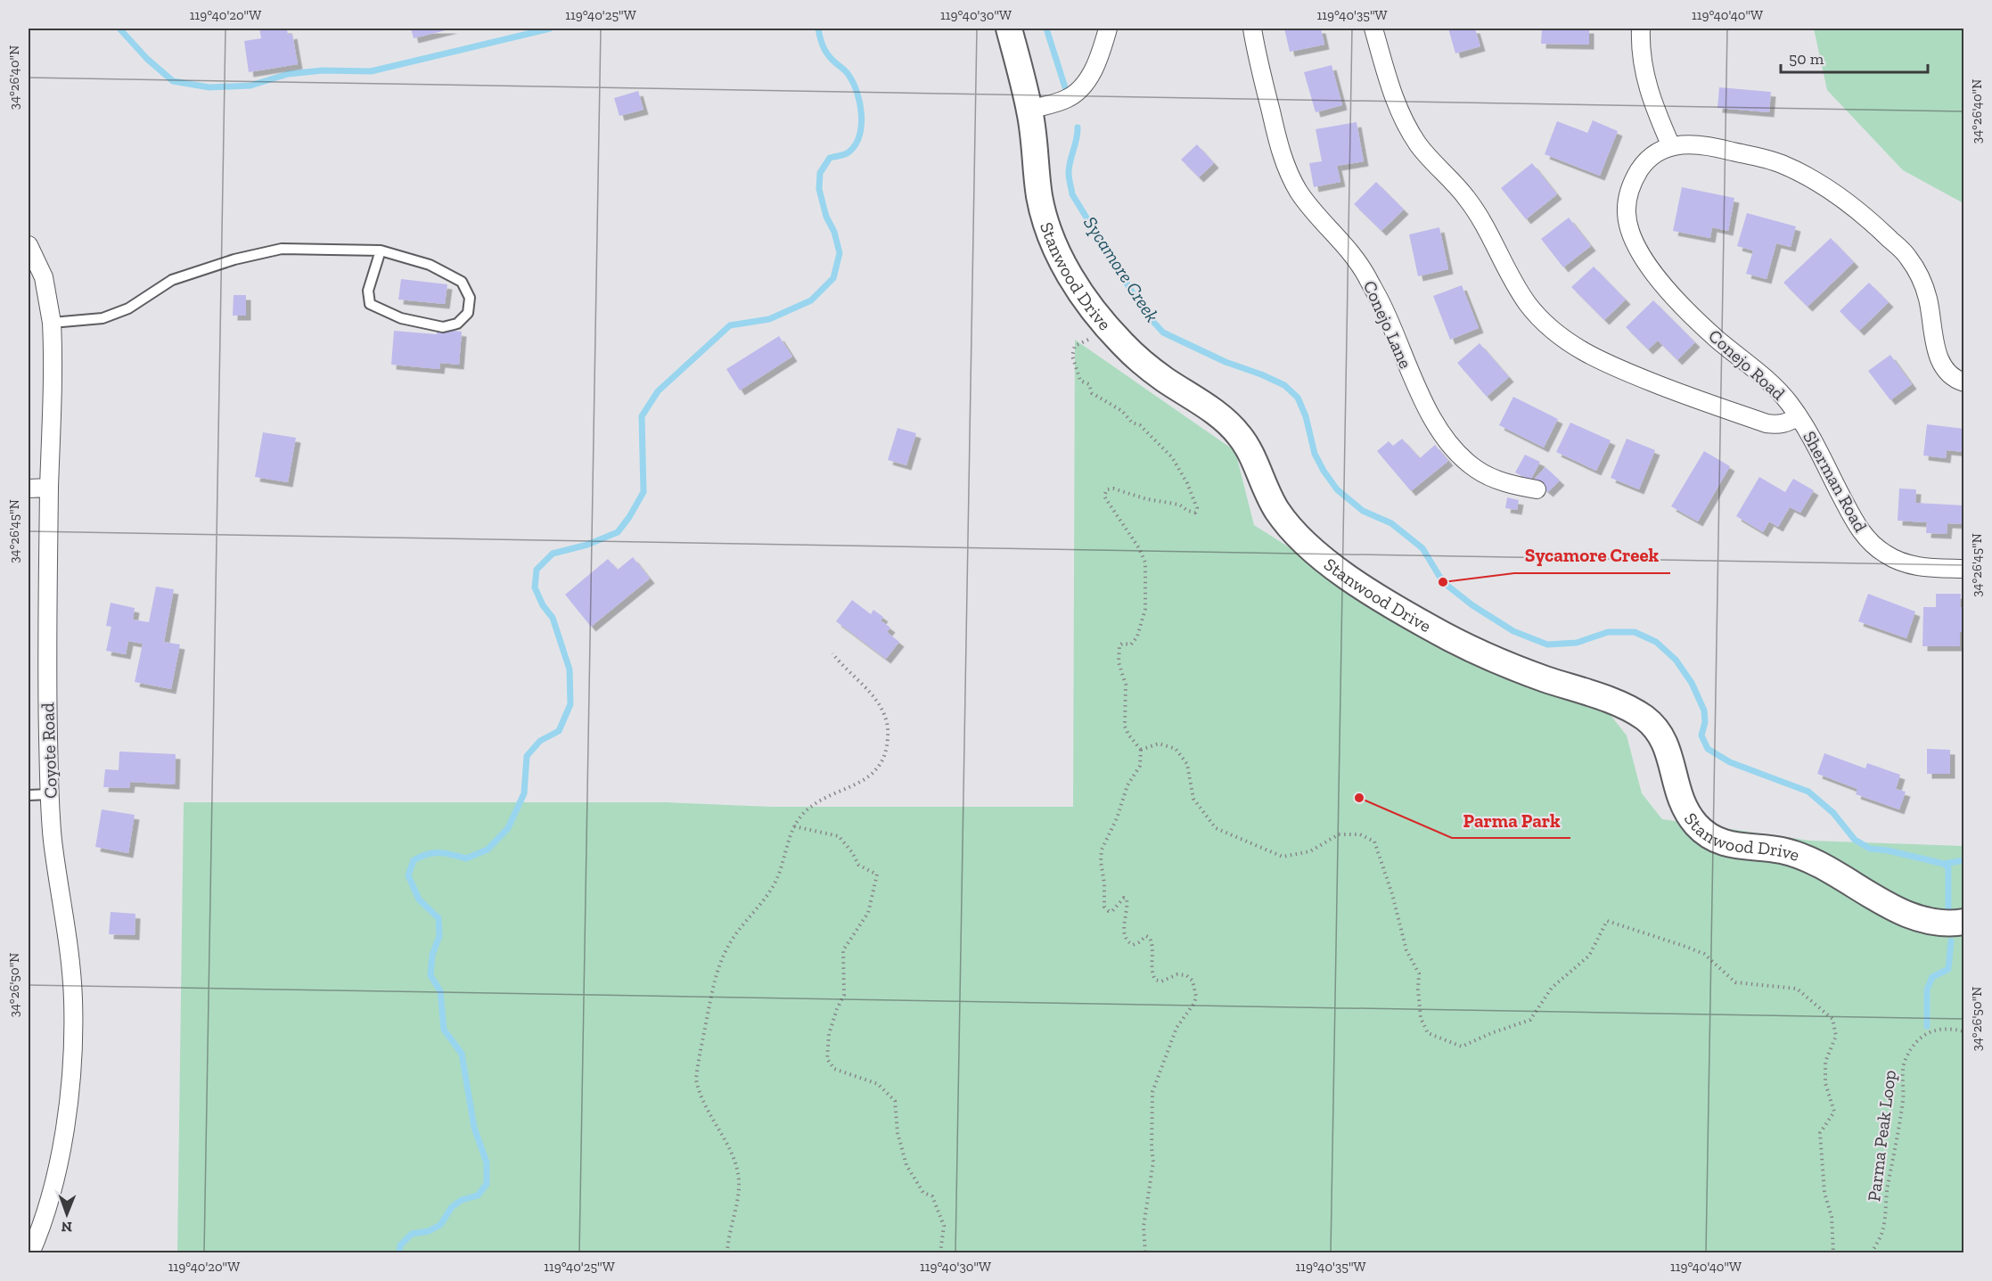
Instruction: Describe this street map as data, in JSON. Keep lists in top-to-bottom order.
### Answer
{
  "streets": {
    "main road": ["Stanwood Drive"],
    "street": [
      "Conejo Lane",
      "Conejo Road",
      "Sherman Road",
      "Coyote Road"
    ],
    "path": ["Parma Peak Loop"]
  },
  "crossings": [
    ["Conejo Road", "Sherman Road"]
  ],
  "water": ["Sycamore Creek"],
  "places": ["Sycamore Creek", "Parma Park"],
  "scale_bar": "50 m",
  "north": "bottom",
  "coordinates": [
    "119°40'20\"W",
    "119°40'25\"W",
    "119°40'30\"W",
    "119°40'35\"W",
    "119°40'40\"W",
    "34°26'40\"N",
    "34°26'45\"N",
    "34°26'50\"N"
  ]
}
